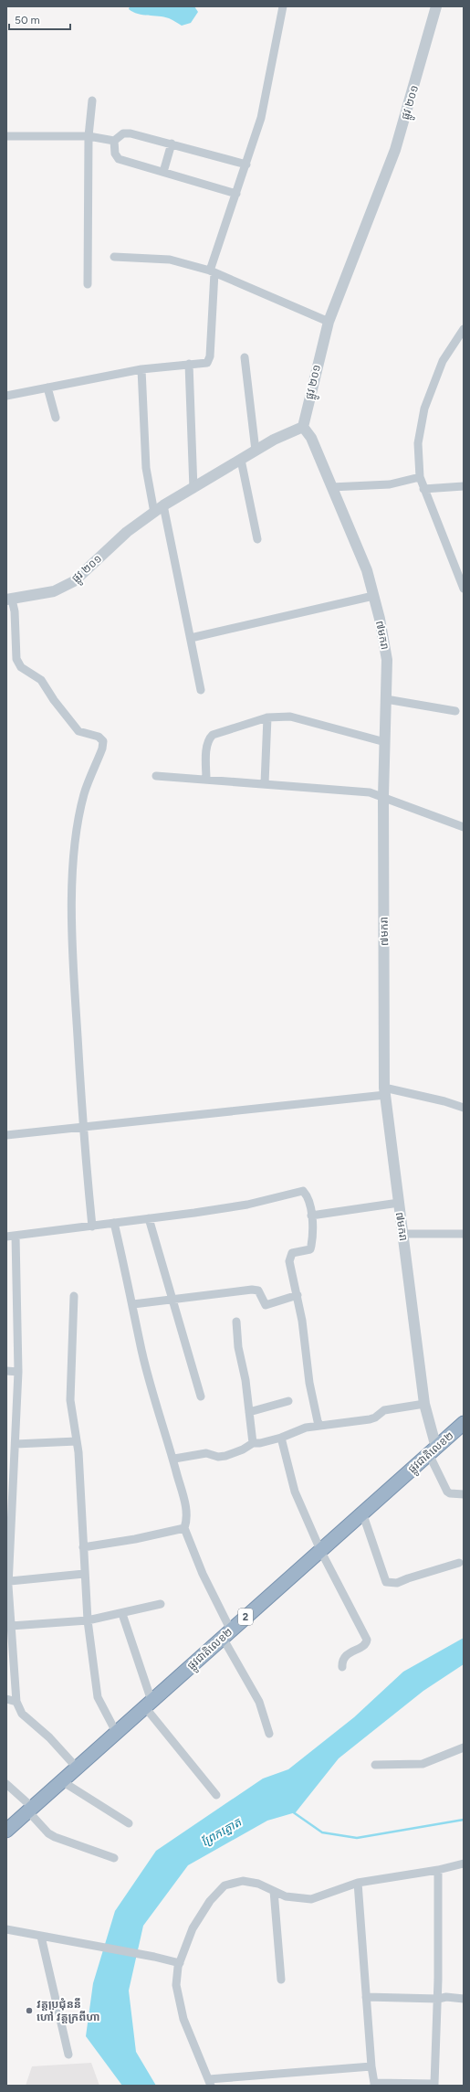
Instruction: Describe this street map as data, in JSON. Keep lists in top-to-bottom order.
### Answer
{
  "streets": {
    "highway": ["ផ្លូវជាតិលេខ២", "2"],
    "street": ["ផ្លូវ ២០១", "៧មករា"]
  },
  "crossings": [
    ["ផ្លូវ ២០១", "៧មករា"],
    ["៧មករា", "ផ្លូវជាតិលេខ២"]
  ],
  "water": ["ព្រែកត្នោត"],
  "places": ["វត្តប្រជុំននី ហៅ វត្តក្រពីហា"],
  "scale_bar": "50 m"
}
